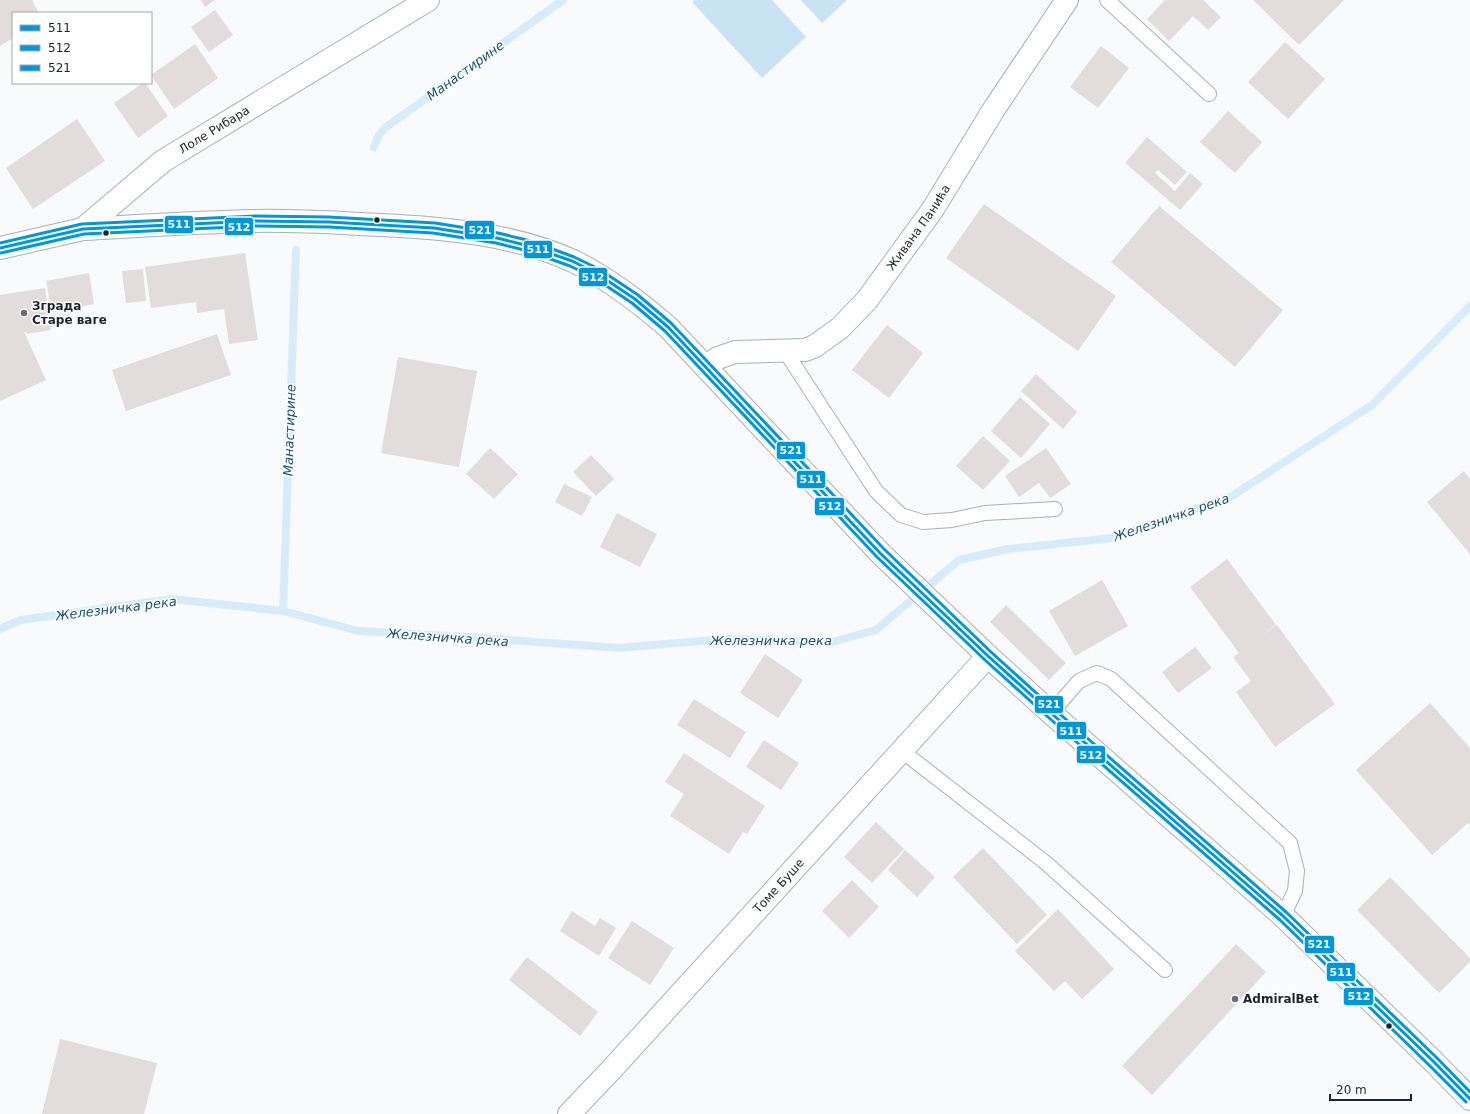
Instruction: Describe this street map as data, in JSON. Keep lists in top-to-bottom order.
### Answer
{
  "streets": {
    "main road": ["Лоле Рибара", "Живана Панића", "Томе Буше"]
  },
  "water": ["Манастирине", "Железничка река"],
  "places": ["Зграда Старе ваге", "AdmiralBet"],
  "lines": ["transit line 521", "transit line 511", "transit line 512"],
  "legend": ["511", "512", "521"],
  "scale_bar": "20 m"
}
